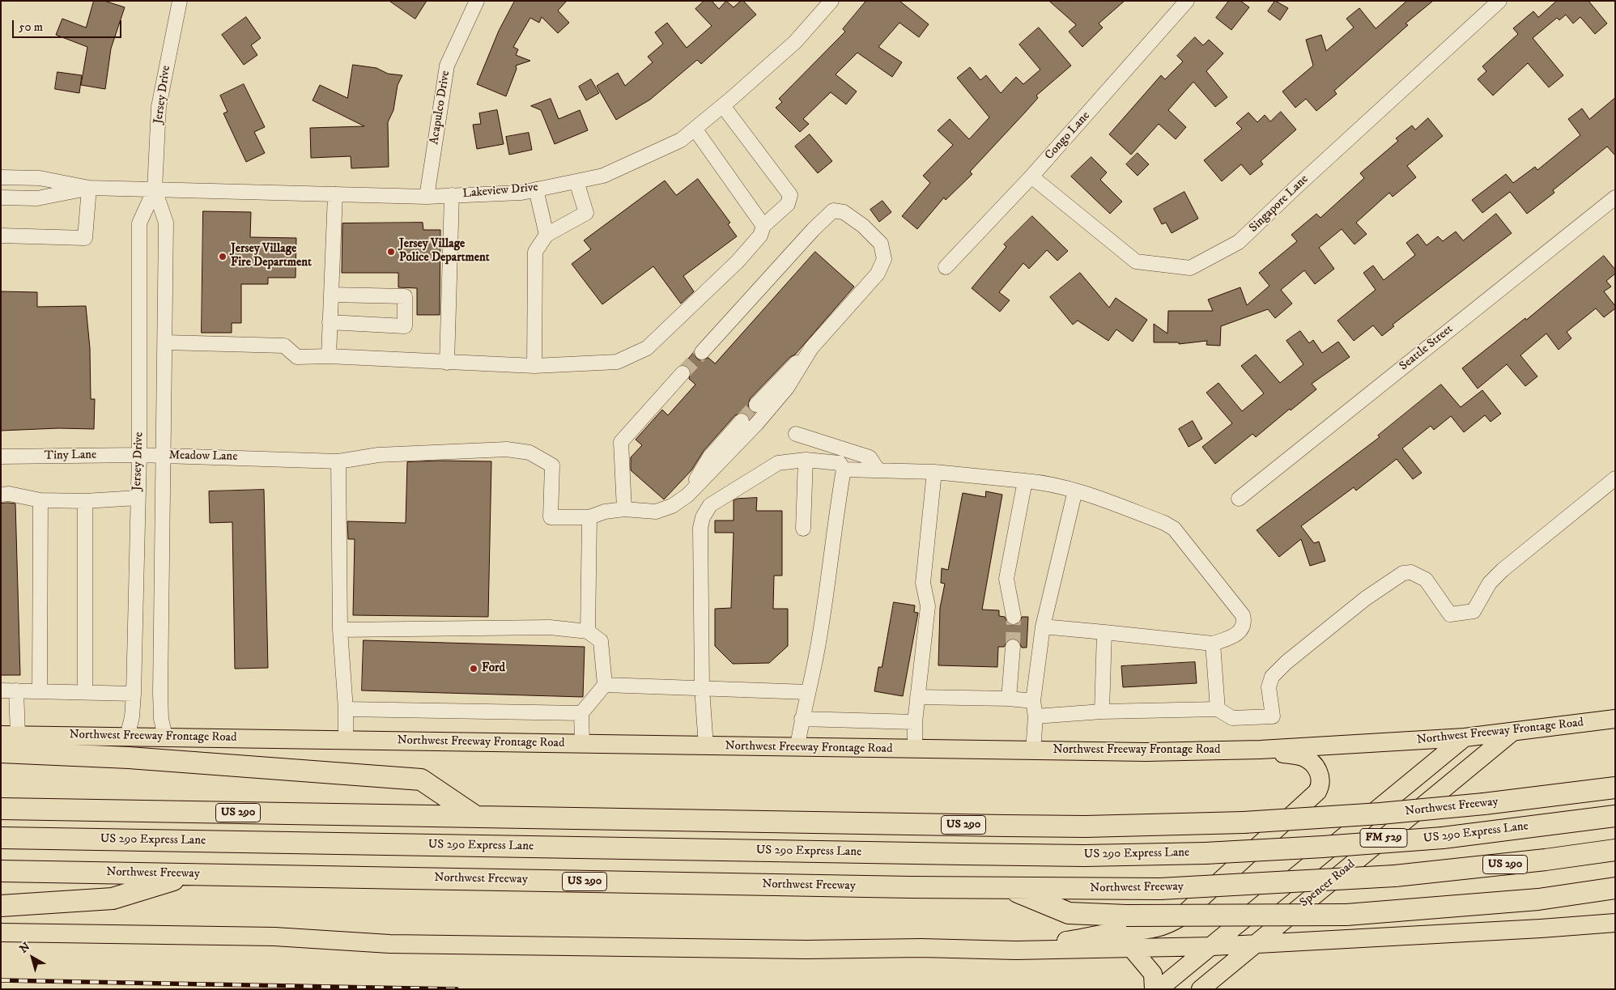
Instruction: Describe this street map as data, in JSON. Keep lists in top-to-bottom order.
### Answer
{
  "streets": {
    "highway": ["Northwest Freeway", "US 290", "US 290 Express Lane"],
    "main road": ["Northwest Freeway Frontage Road", "FM 529", "Spencer Road"],
    "street": [
      "Jersey Drive",
      "Acapulco Drive",
      "Congo Lane",
      "Lakeview Drive",
      "Singapore Lane",
      "Seattle Street",
      "Tiny Lane",
      "Meadow Lane"
    ]
  },
  "crossings": [
    ["Jersey Drive", "Lakeview Drive"],
    ["Jersey Drive", "Tiny Lane"],
    ["Jersey Drive", "Meadow Lane"],
    ["Jersey Drive", "Northwest Freeway Frontage Road"],
    ["Acapulco Drive", "Lakeview Drive"],
    ["Congo Lane", "Singapore Lane"],
    ["Tiny Lane", "Meadow Lane"],
    ["Northwest Freeway Frontage Road", "Spencer Road"]
  ],
  "places": ["Jersey Village Police Department", "Jersey Village Fire Department", "Ford"],
  "scale_bar": "50 m",
  "north": "top left"
}
